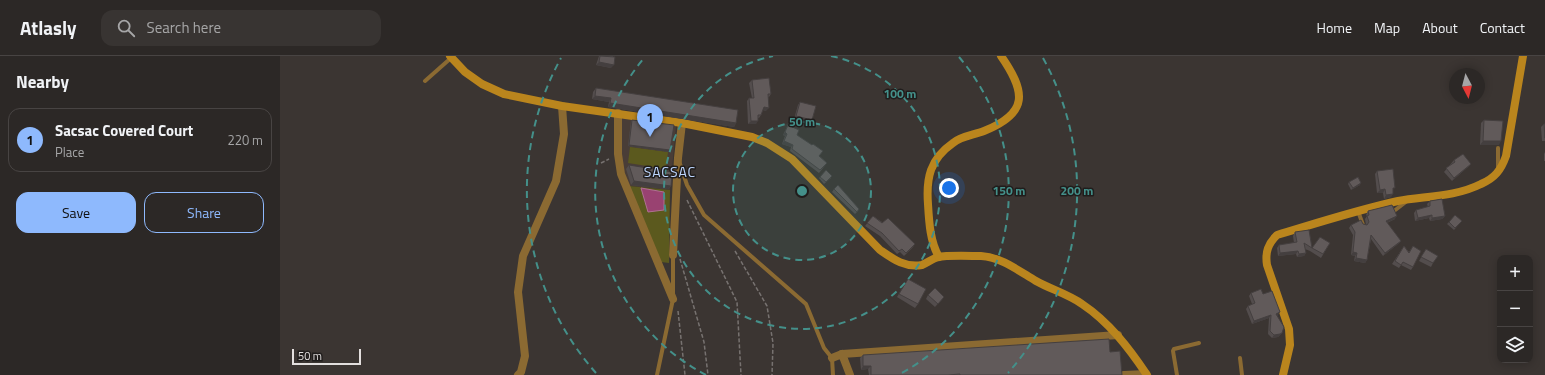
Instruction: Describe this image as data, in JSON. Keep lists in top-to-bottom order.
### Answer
{
  "districts": ["SACSAC"],
  "scale_bar": "50 m",
  "north": "bottom",
  "page": {
    "header": "Atlasly",
    "search": "Search here",
    "nav": [
      "Home",
      "Map",
      "About",
      "Contact"
    ],
    "heading": "Nearby",
    "pins": "1",
    "list": [
      {
        "mark": "1",
        "name": "Sacsac Covered Court",
        "note": "Place",
        "value": "220 m"
      }
    ],
    "buttons": ["Save", "Share"],
    "map_buttons": ["+", "−"],
    "scale": "50 m"
  },
  "rings": [
    "100 m",
    "50 m",
    "150 m",
    "200 m"
  ]
}
